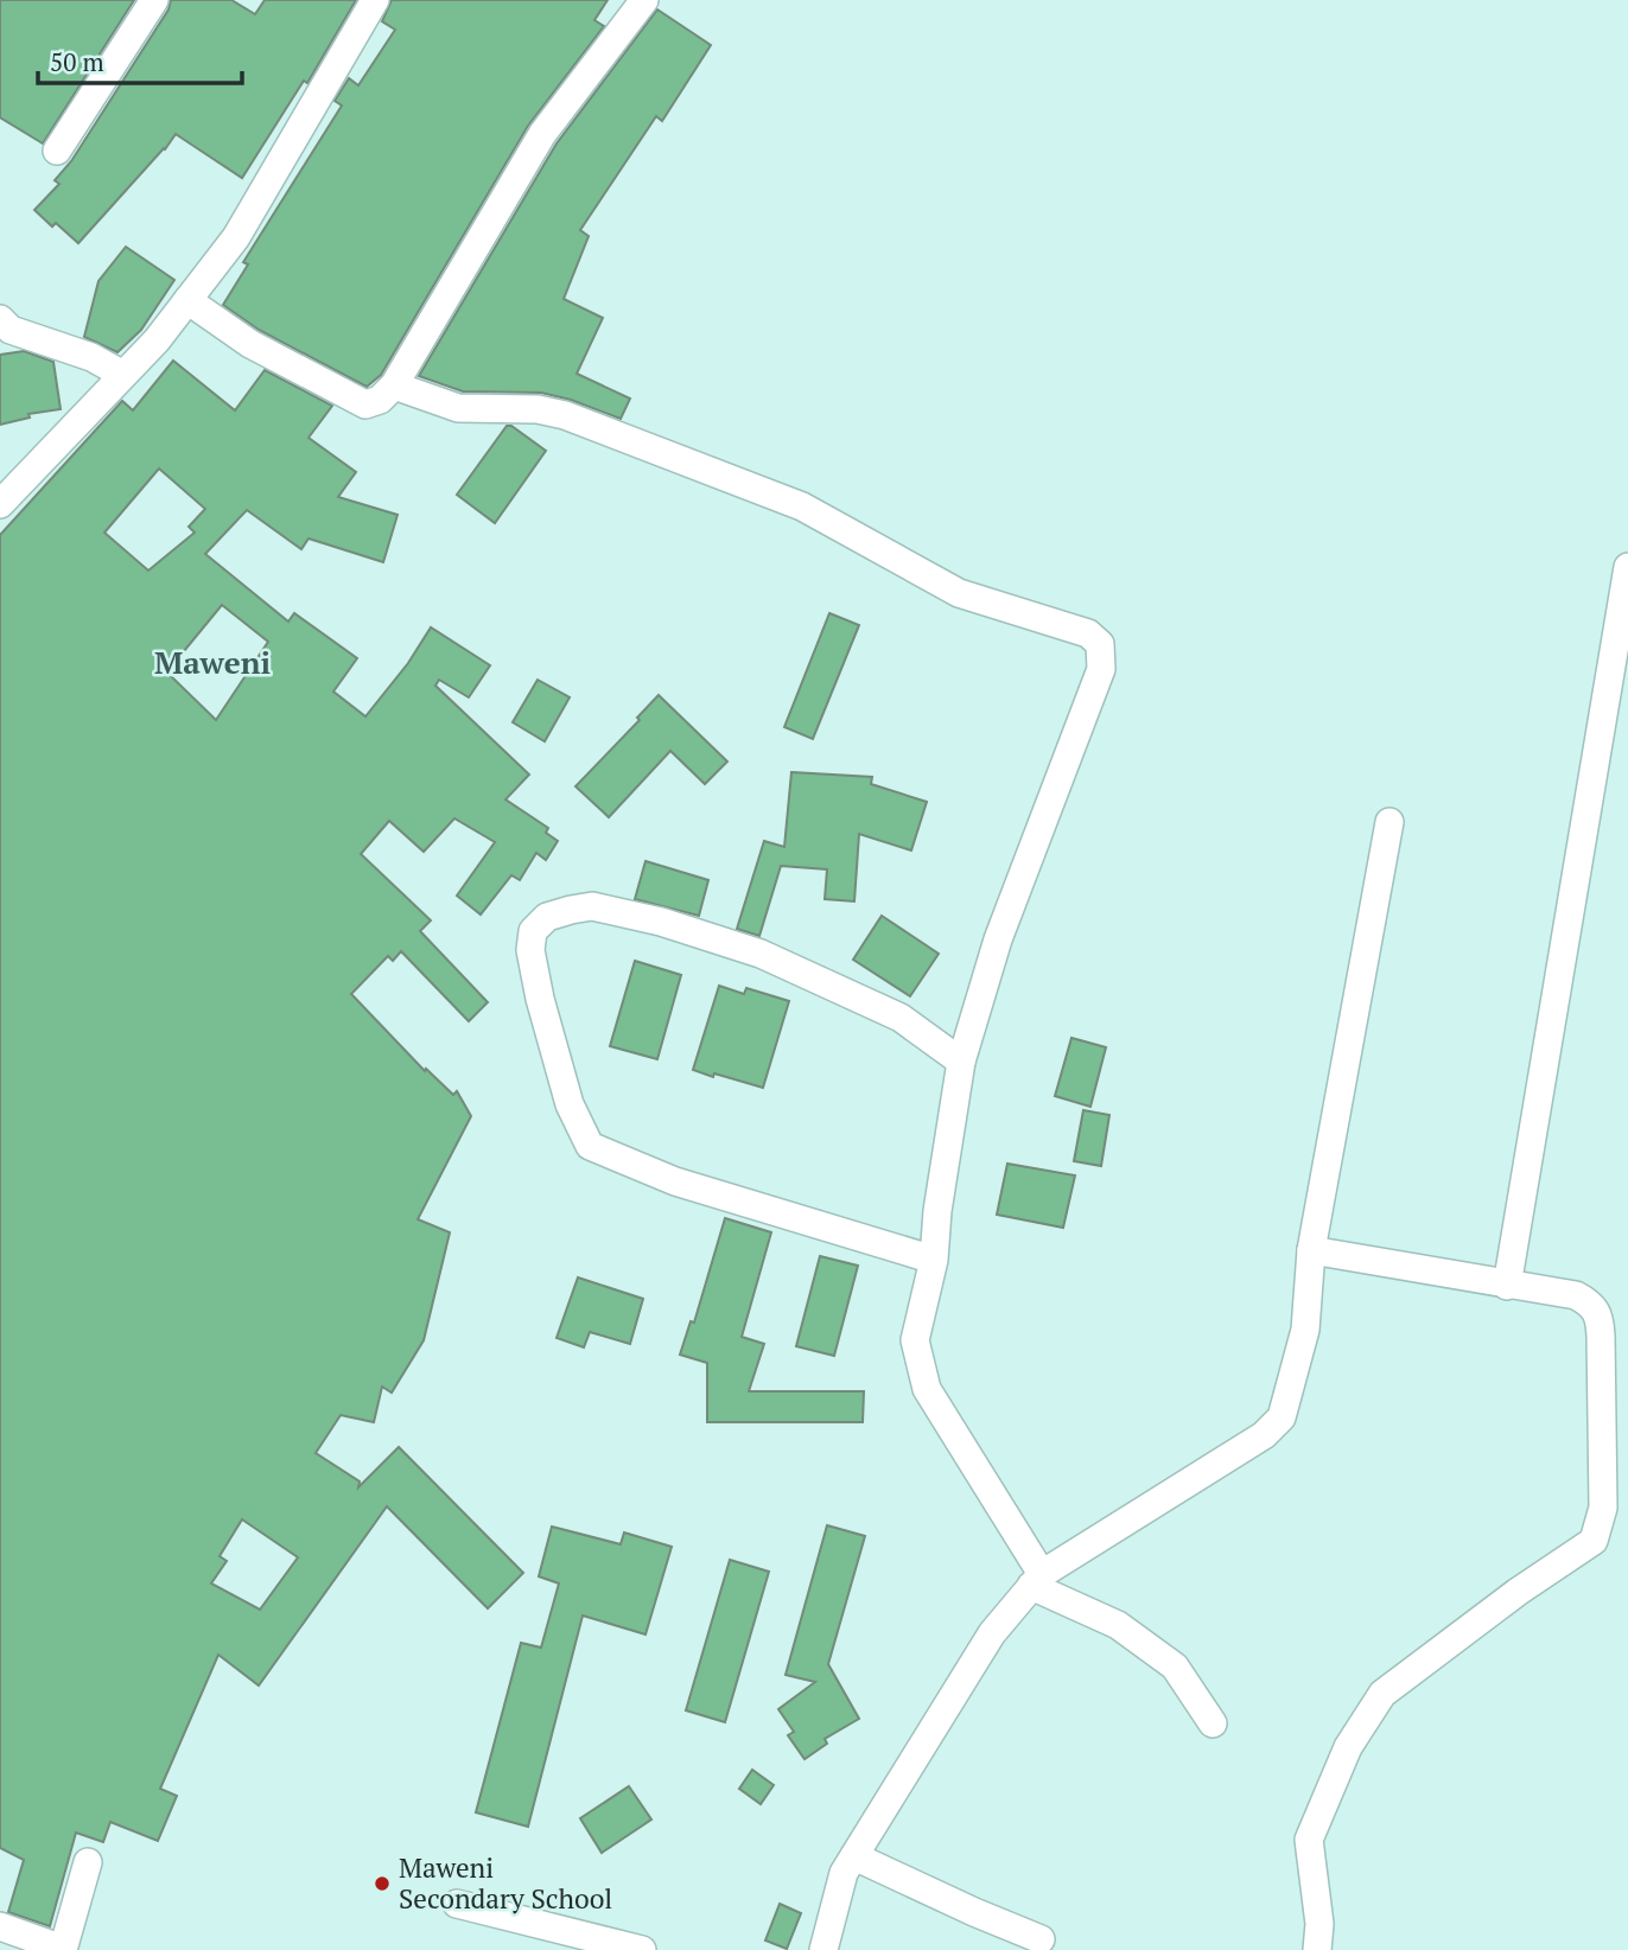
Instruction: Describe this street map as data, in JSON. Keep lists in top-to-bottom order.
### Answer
{
  "districts": ["Maweni"],
  "places": ["Maweni Secondary School"],
  "scale_bar": "50 m"
}
